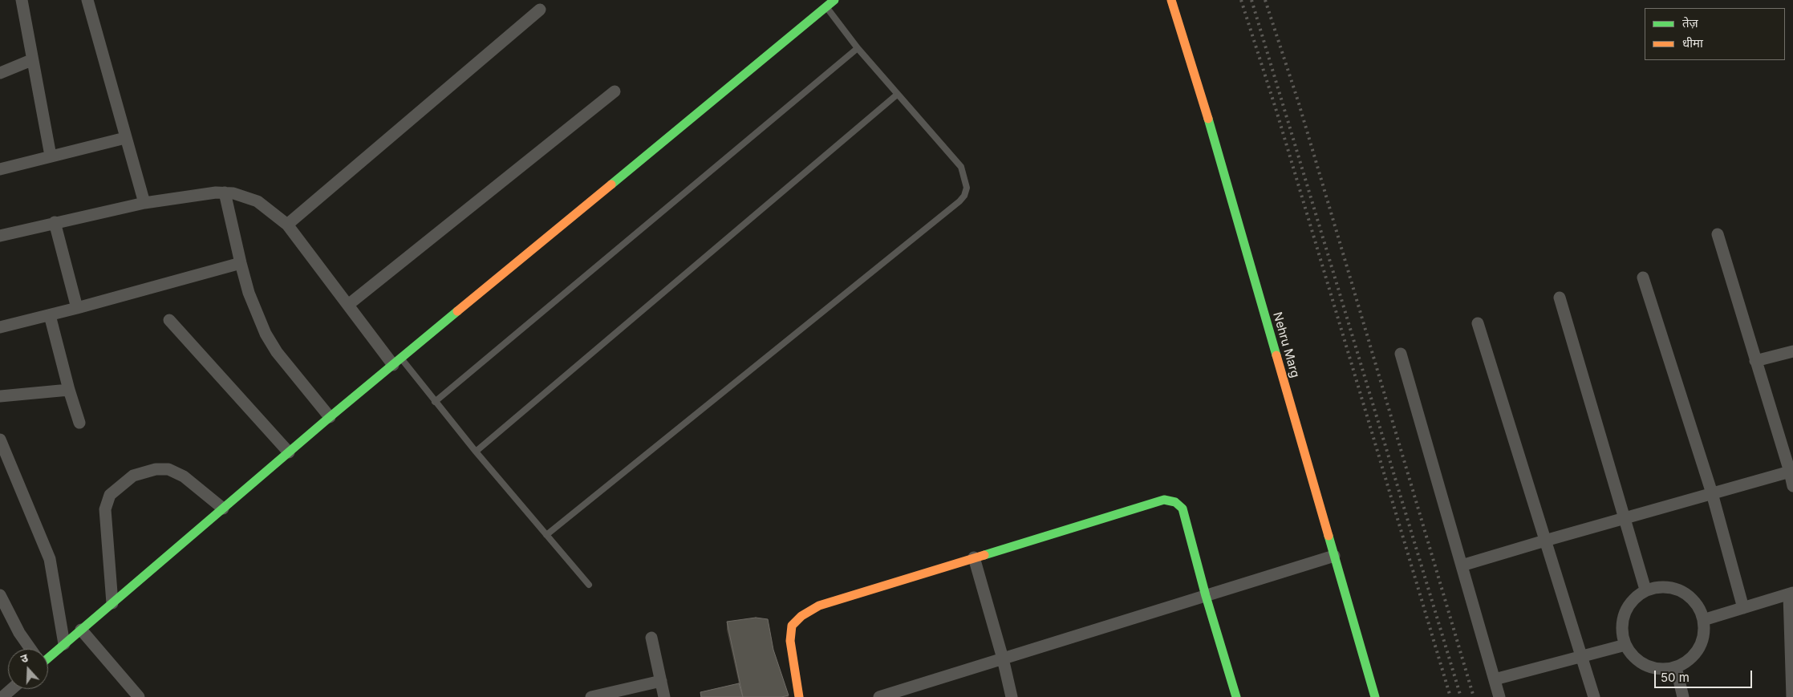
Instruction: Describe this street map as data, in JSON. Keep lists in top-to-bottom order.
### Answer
{
  "streets": {
    "street": ["Nehru Marg"]
  },
  "legend": ["तेज़", "धीमा"],
  "scale_bar": "50 m",
  "north": "top"
}
